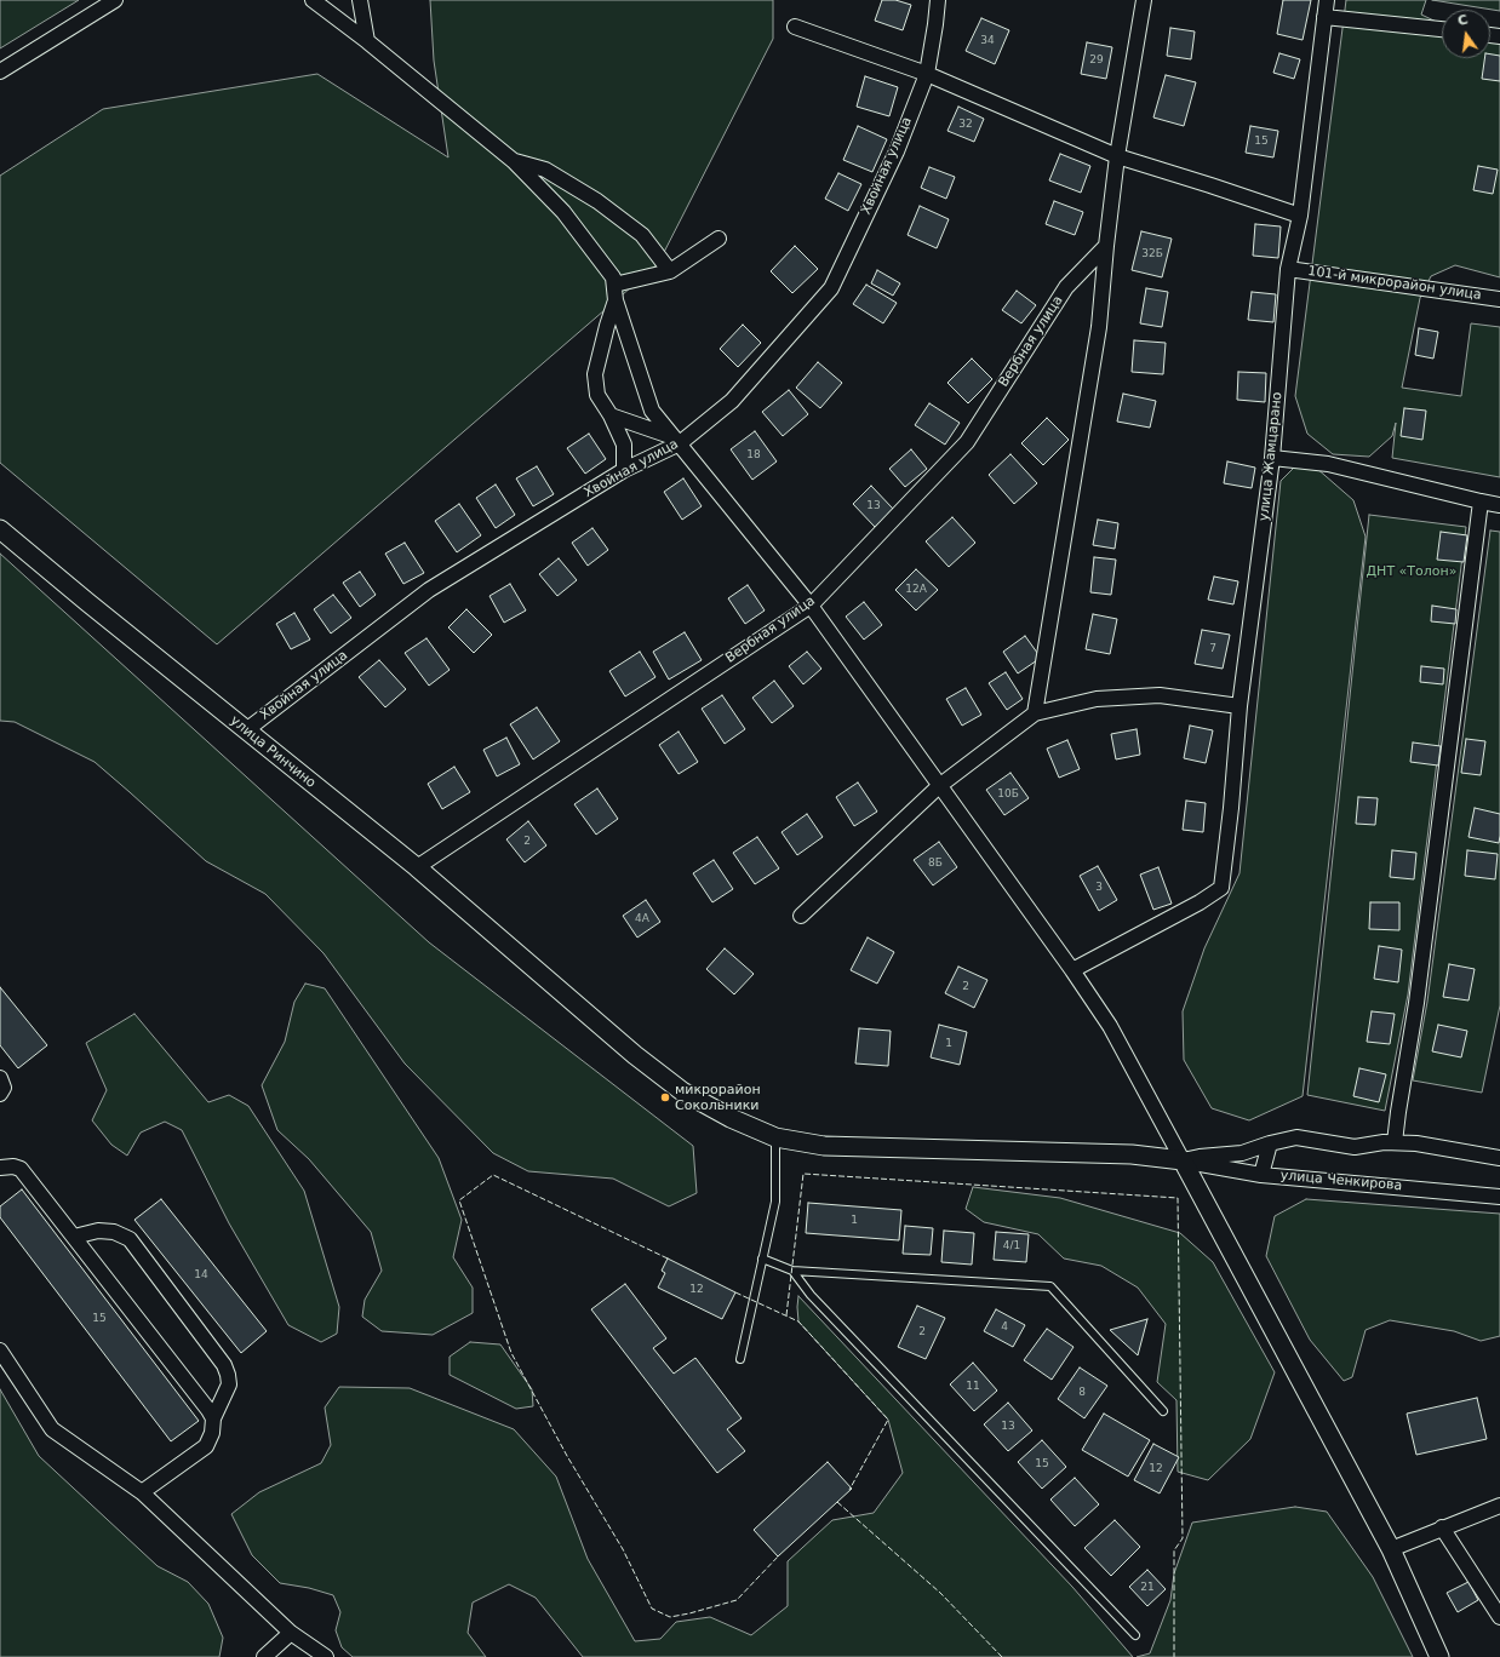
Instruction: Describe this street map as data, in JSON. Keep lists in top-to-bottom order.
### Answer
{
  "streets": {
    "street": [
      "Хвойная улица",
      "101-й микрорайон улица",
      "Вербная улица",
      "улица Жамцарано",
      "улица Ринчино",
      "улица Ченкирова"
    ]
  },
  "crossings": [
    ["Хвойная улица", "улица Ринчино"],
    ["101-й микрорайон улица", "улица Жамцарано"],
    ["Вербная улица", "улица Ринчино"],
    ["улица Ринчино", "улица Ченкирова"]
  ],
  "parks": ["ДНТ «Толон»"],
  "places": ["микрорайон Сокольники"],
  "house_numbers": [
    "34",
    "29",
    "32",
    "15",
    "32Б",
    "18",
    "13",
    "12А",
    "7",
    "10Б",
    "2",
    "8Б",
    "3",
    "4А",
    "2",
    "1",
    "1",
    "4/1",
    "14",
    "12",
    "15",
    "4",
    "2",
    "11",
    "8",
    "13",
    "15",
    "12",
    "21"
  ],
  "north": "top"
}
